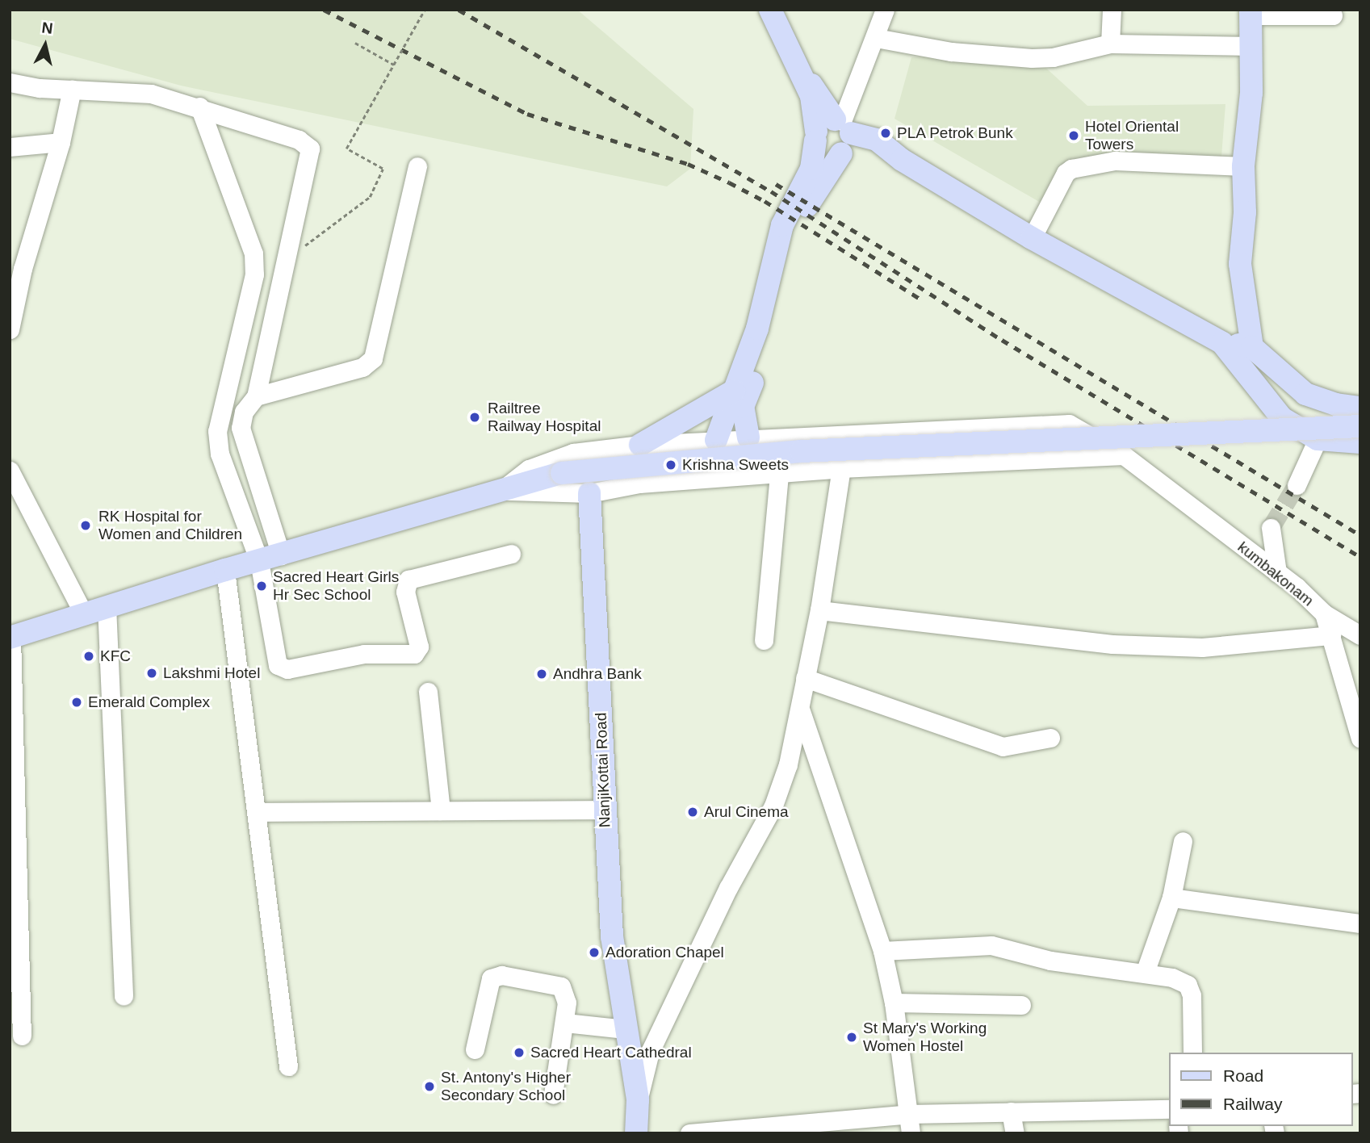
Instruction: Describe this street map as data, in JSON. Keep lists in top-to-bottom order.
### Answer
{
  "streets": {
    "main road": ["NanjiKottai Road"],
    "street": ["kumbakonam"]
  },
  "places": [
    "PLA Petrok Bunk",
    "Hotel Oriental Towers",
    "Railtree Railway Hospital",
    "Krishna Sweets",
    "RK Hospital for Women and Children",
    "Sacred Heart Girls Hr Sec School",
    "KFC",
    "Lakshmi Hotel",
    "Andhra Bank",
    "Emerald Complex",
    "Arul Cinema",
    "Adoration Chapel",
    "St Mary's Working Women Hostel",
    "Sacred Heart Cathedral",
    "St. Antony's Higher Secondary School"
  ],
  "legend": ["Road", "Railway"],
  "north": "top"
}
